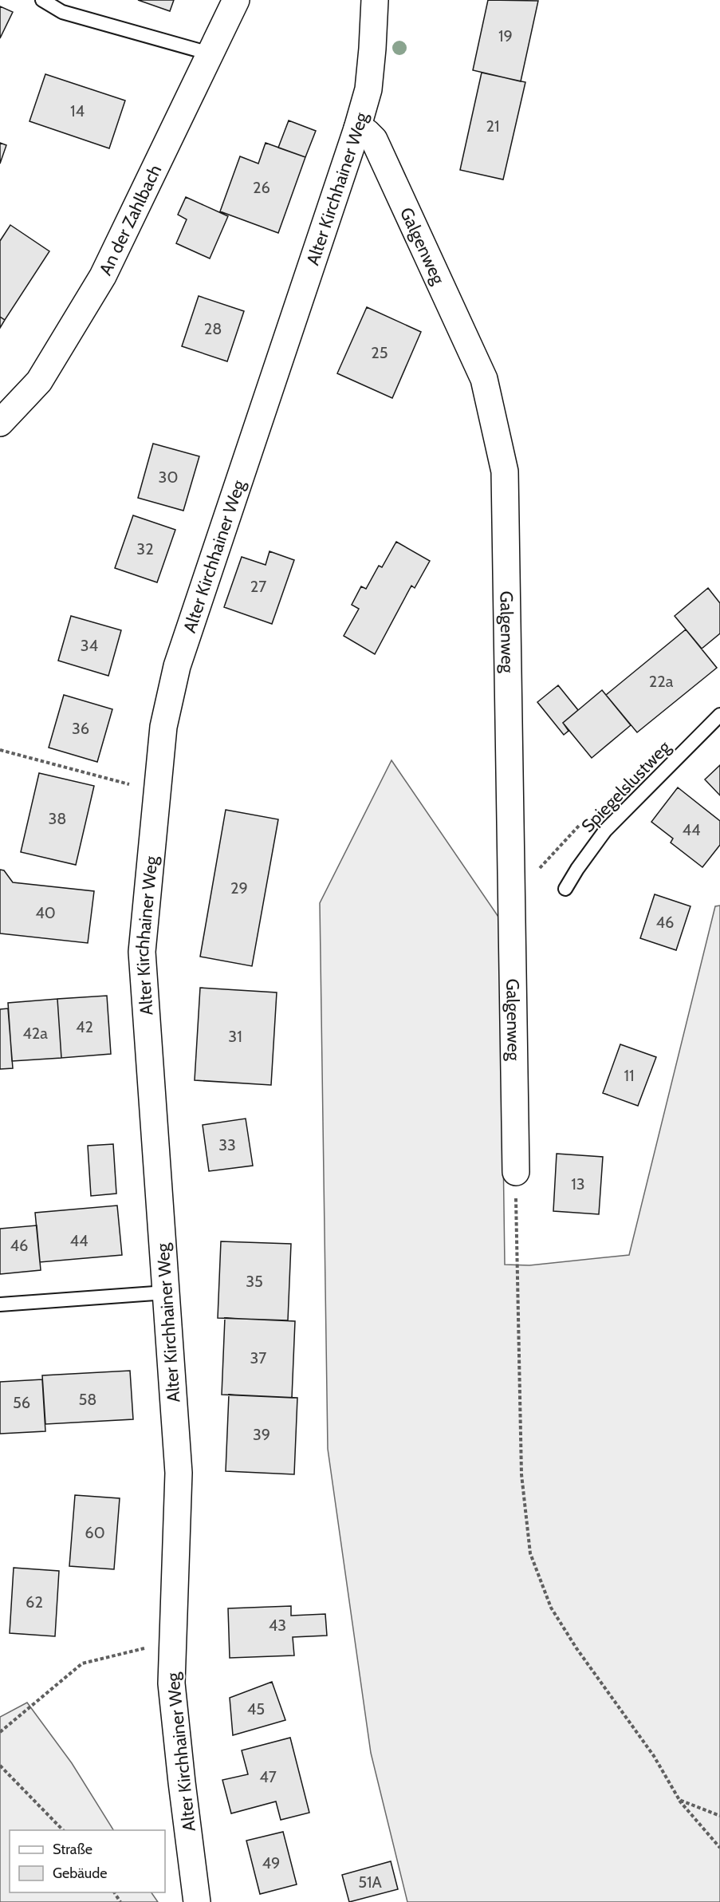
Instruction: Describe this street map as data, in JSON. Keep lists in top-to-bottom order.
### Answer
{
  "streets": {
    "street": ["Alter Kirchhainer Weg", "An der Zahlbach", "Galgenweg"],
    "lane": ["Spiegelslustweg"]
  },
  "crossings": [
    ["Alter Kirchhainer Weg", "Galgenweg"]
  ],
  "house_numbers": [
    "19",
    "14",
    "21",
    "26",
    "28",
    "25",
    "30",
    "32",
    "27",
    "34",
    "22a",
    "36",
    "38",
    "44",
    "29",
    "40",
    "46",
    "42",
    "42a",
    "31",
    "11",
    "33",
    "13",
    "44",
    "46",
    "35",
    "37",
    "58",
    "56",
    "39",
    "60",
    "62",
    "43",
    "45",
    "47",
    "49",
    "51A"
  ],
  "legend": ["Straße", "Gebäude"]
}
